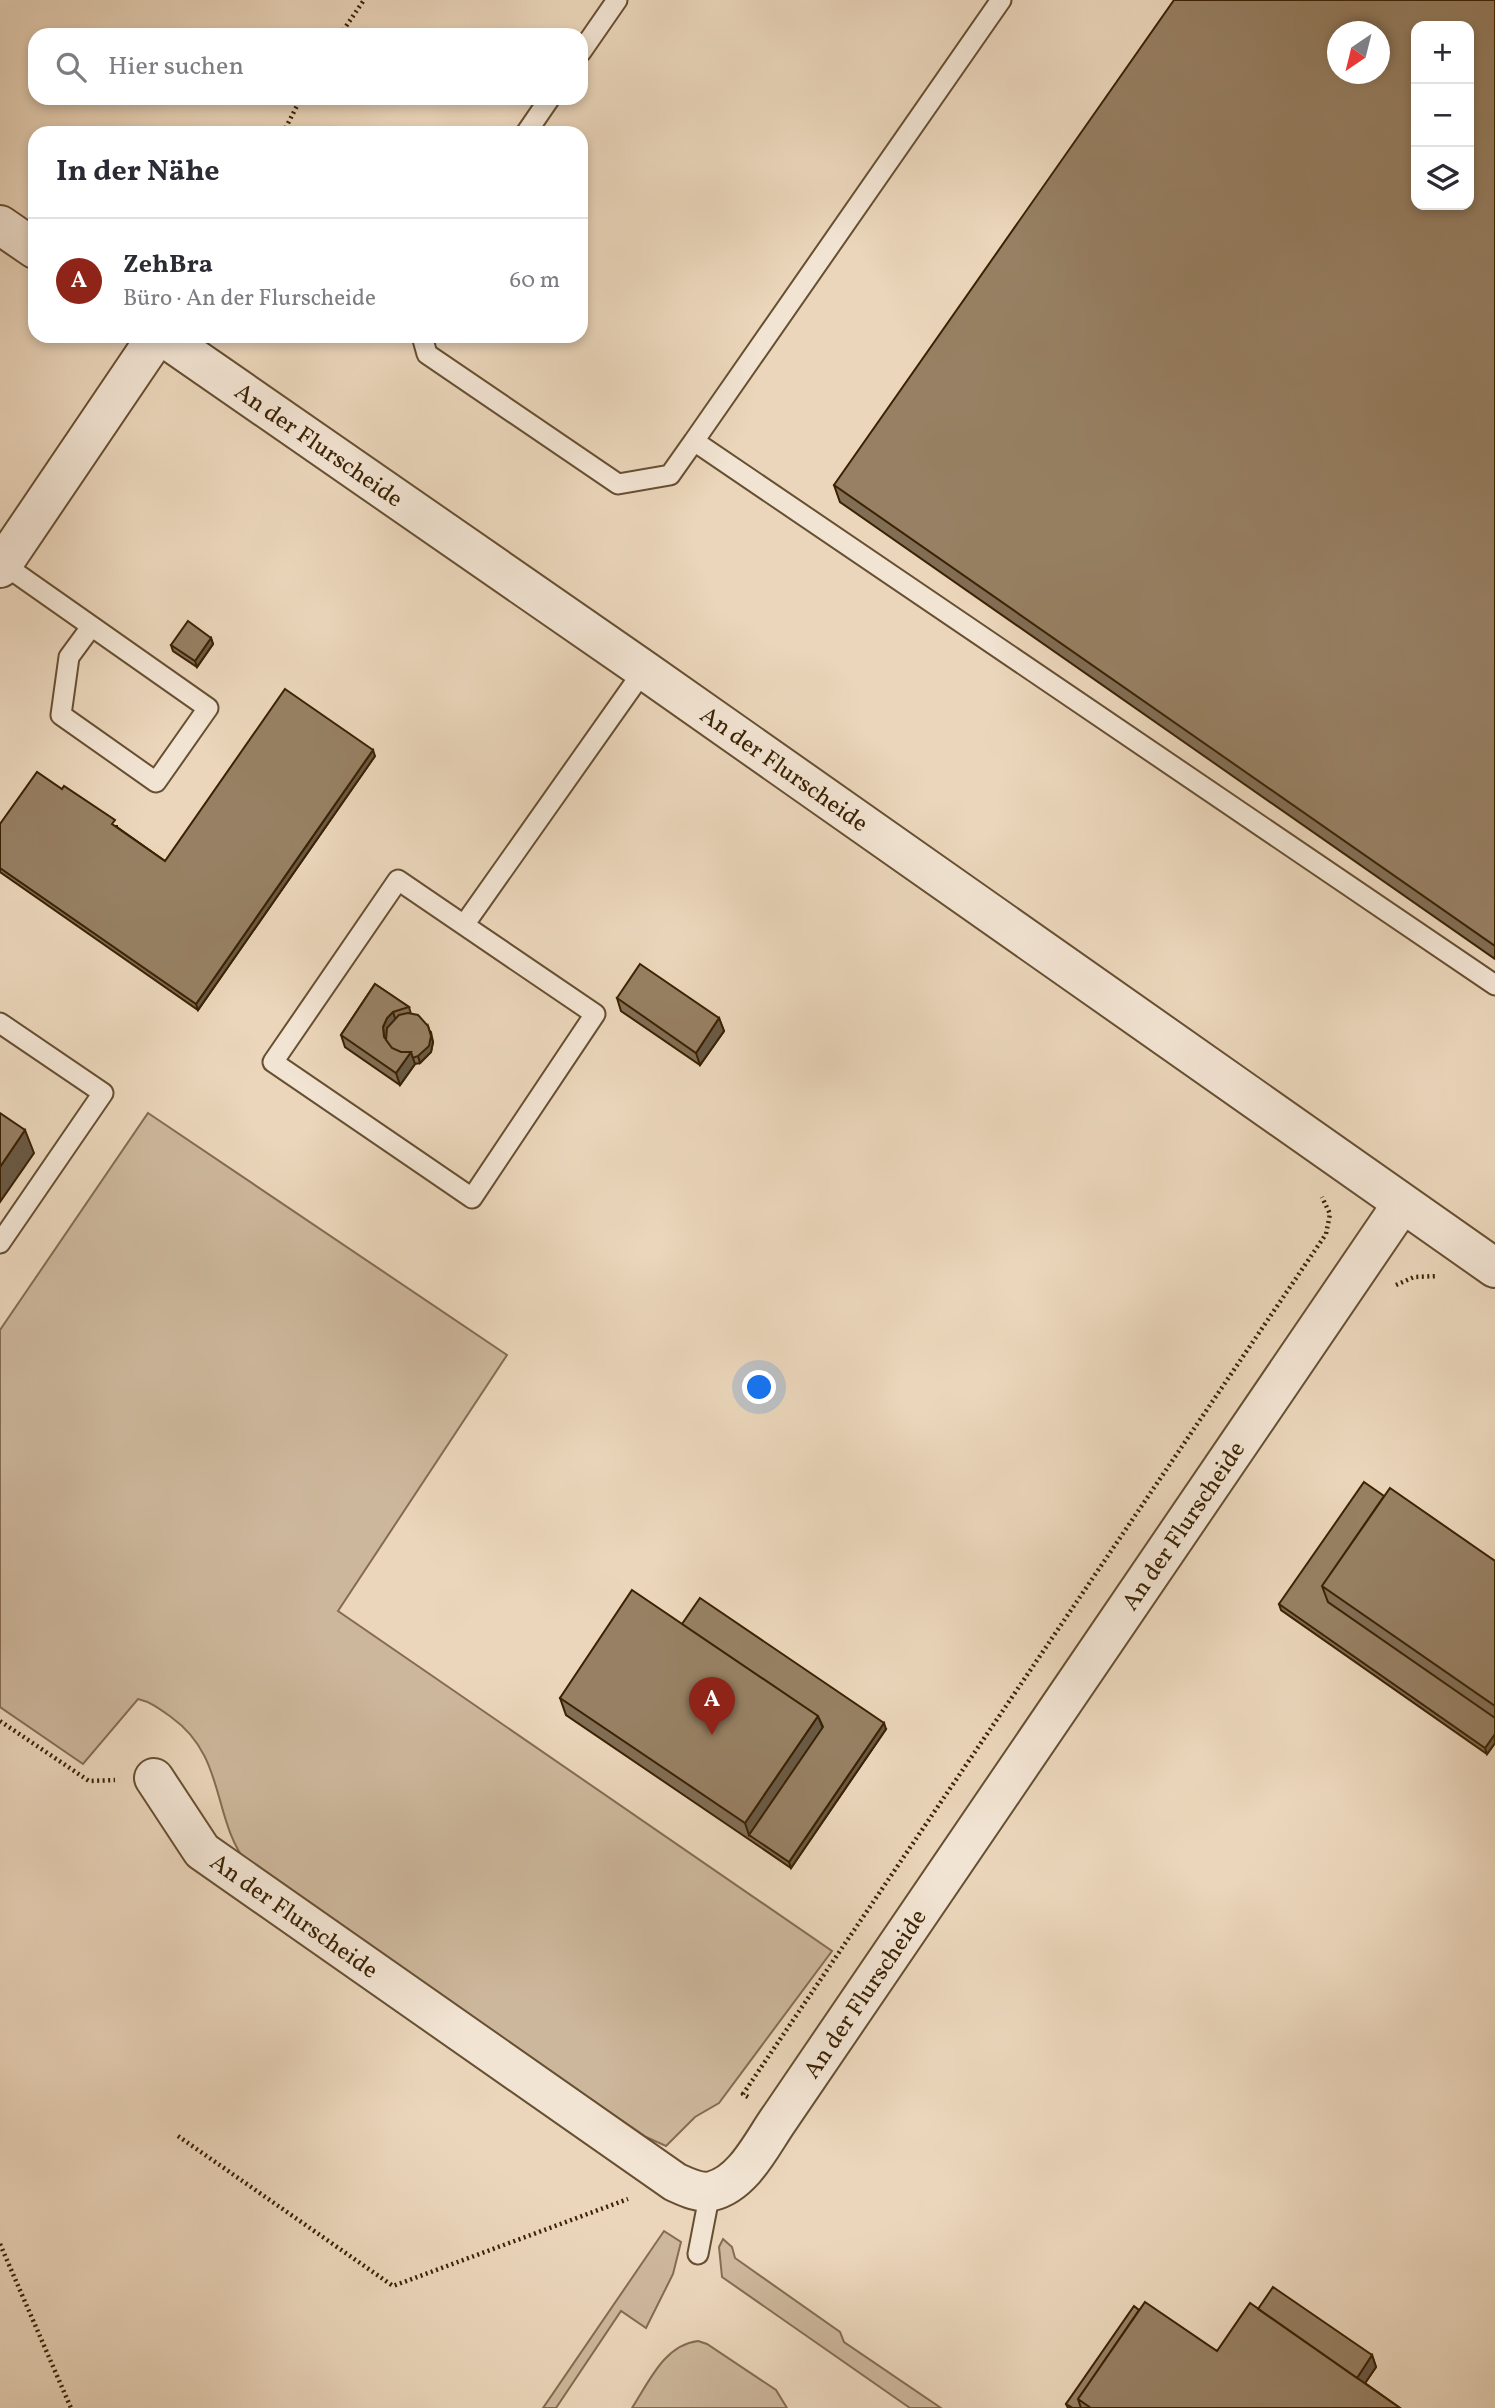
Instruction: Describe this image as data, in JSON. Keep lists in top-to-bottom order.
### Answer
{
  "streets": {
    "street": ["An der Flurscheide"]
  },
  "north": "bottom left",
  "page": {
    "map_buttons": ["+", "−"],
    "search": "Hier suchen",
    "heading": "In der Nähe",
    "list": [
      {
        "mark": "A",
        "name": "ZehBra",
        "note": "Büro · An der Flurscheide",
        "value": "60 m"
      }
    ],
    "pins": "A"
  }
}
